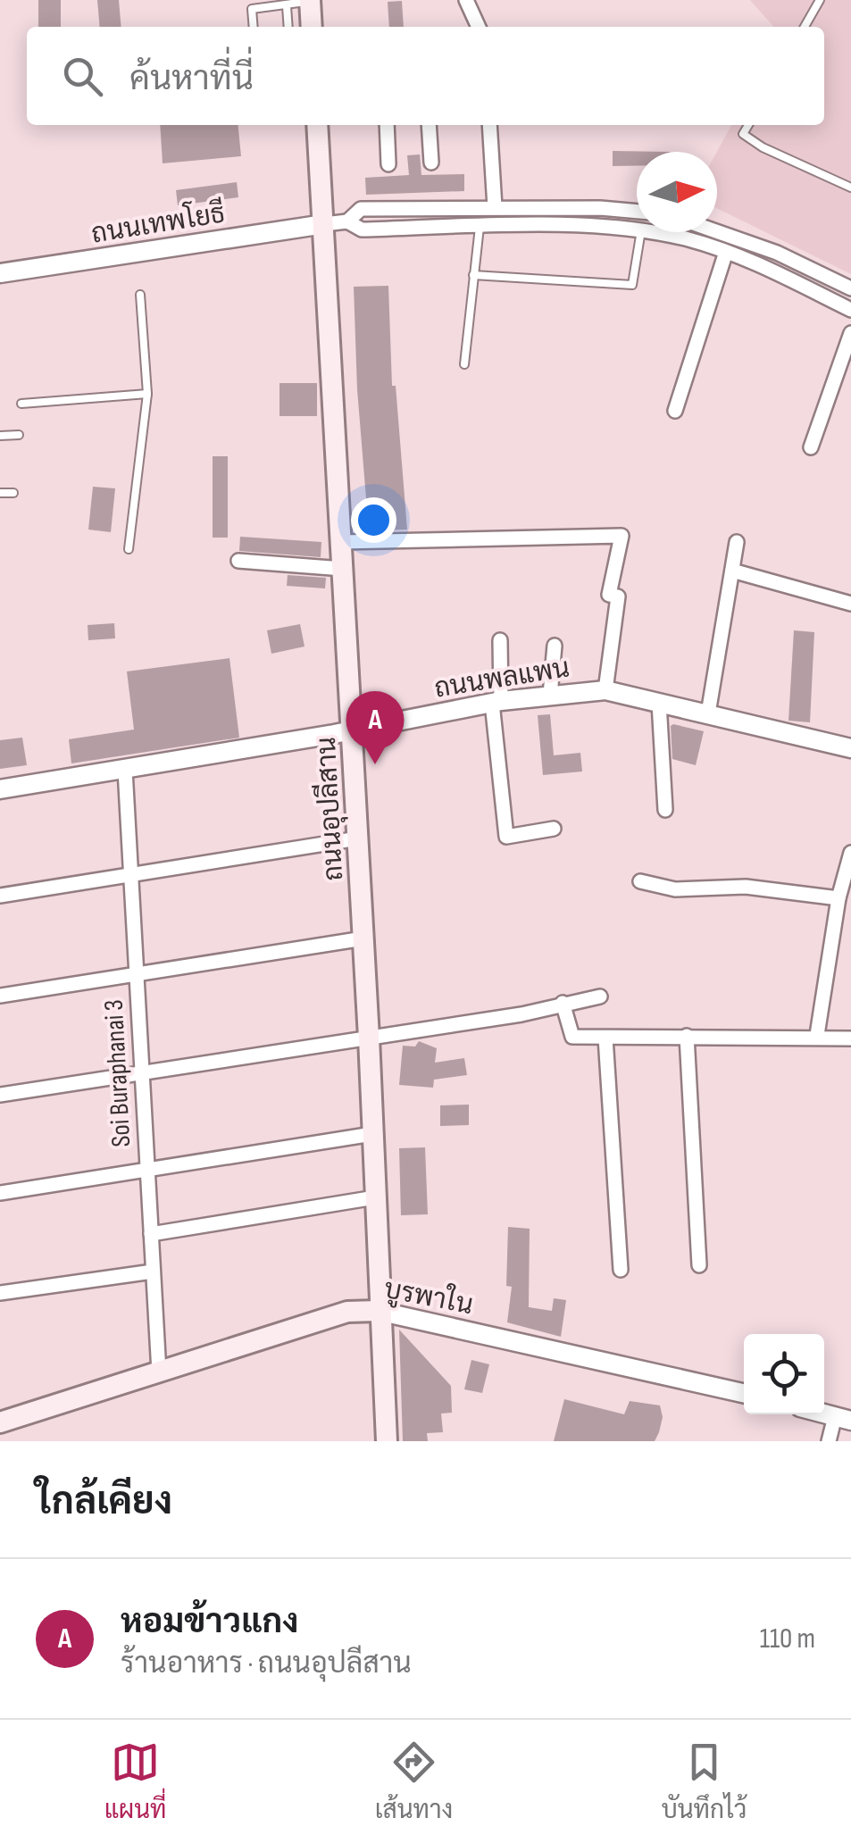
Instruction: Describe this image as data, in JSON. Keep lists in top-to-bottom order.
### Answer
{
  "streets": {
    "main road": ["ถนนอุปลีสาน", "บูรพาใน"],
    "street": ["ถนนเทพโยธี", "ถนนพลแพน", "Soi Buraphanai 3"]
  },
  "crossings": [
    ["ถนนเทพโยธี", "ถนนอุปลีสาน"],
    ["ถนนพลแพน", "ถนนอุปลีสาน"],
    ["ถนนพลแพน", "Soi Buraphanai 3"],
    ["ถนนอุปลีสาน", "บูรพาใน"],
    ["Soi Buraphanai 3", "บูรพาใน"]
  ],
  "north": "right",
  "page": {
    "search": "ค้นหาที่นี่",
    "pins": "A",
    "heading": "ใกล้เคียง",
    "list": [
      {
        "mark": "A",
        "name": "หอมข้าวแกง",
        "note": "ร้านอาหาร · ถนนอุปลีสาน",
        "value": "110 m"
      }
    ],
    "nav": ["แผนที่", "เส้นทาง", "บันทึกไว้"]
  }
}
